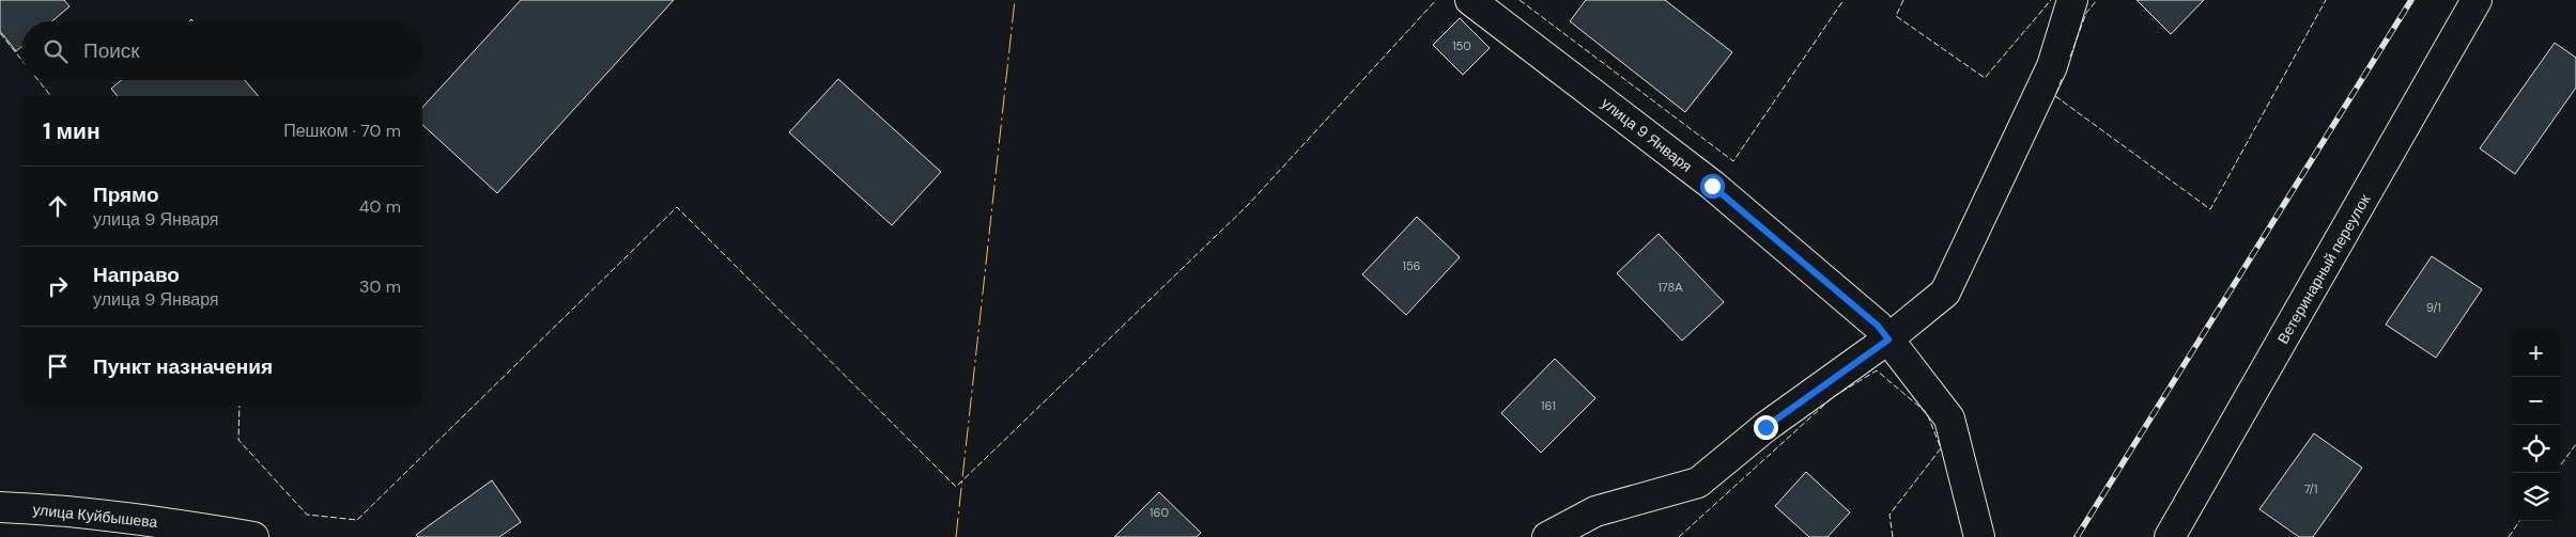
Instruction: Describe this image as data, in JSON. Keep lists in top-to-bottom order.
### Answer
{
  "streets": {
    "street": ["улица 9 Января", "Ветеринарный переулок", "улица Куйбышева"]
  },
  "house_numbers": [
    "150",
    "156",
    "178А",
    "9/1",
    "161",
    "7/1",
    "160"
  ],
  "page": {
    "search": "Поиск",
    "heading": ["1 мин", "Пешком · 70 m"],
    "list": [
      ["Прямо", "улица 9 Января", "40 m"],
      ["Направо", "улица 9 Января", "30 m"],
      "Пункт назначения"
    ],
    "map_buttons": ["+", "−"]
  }
}
